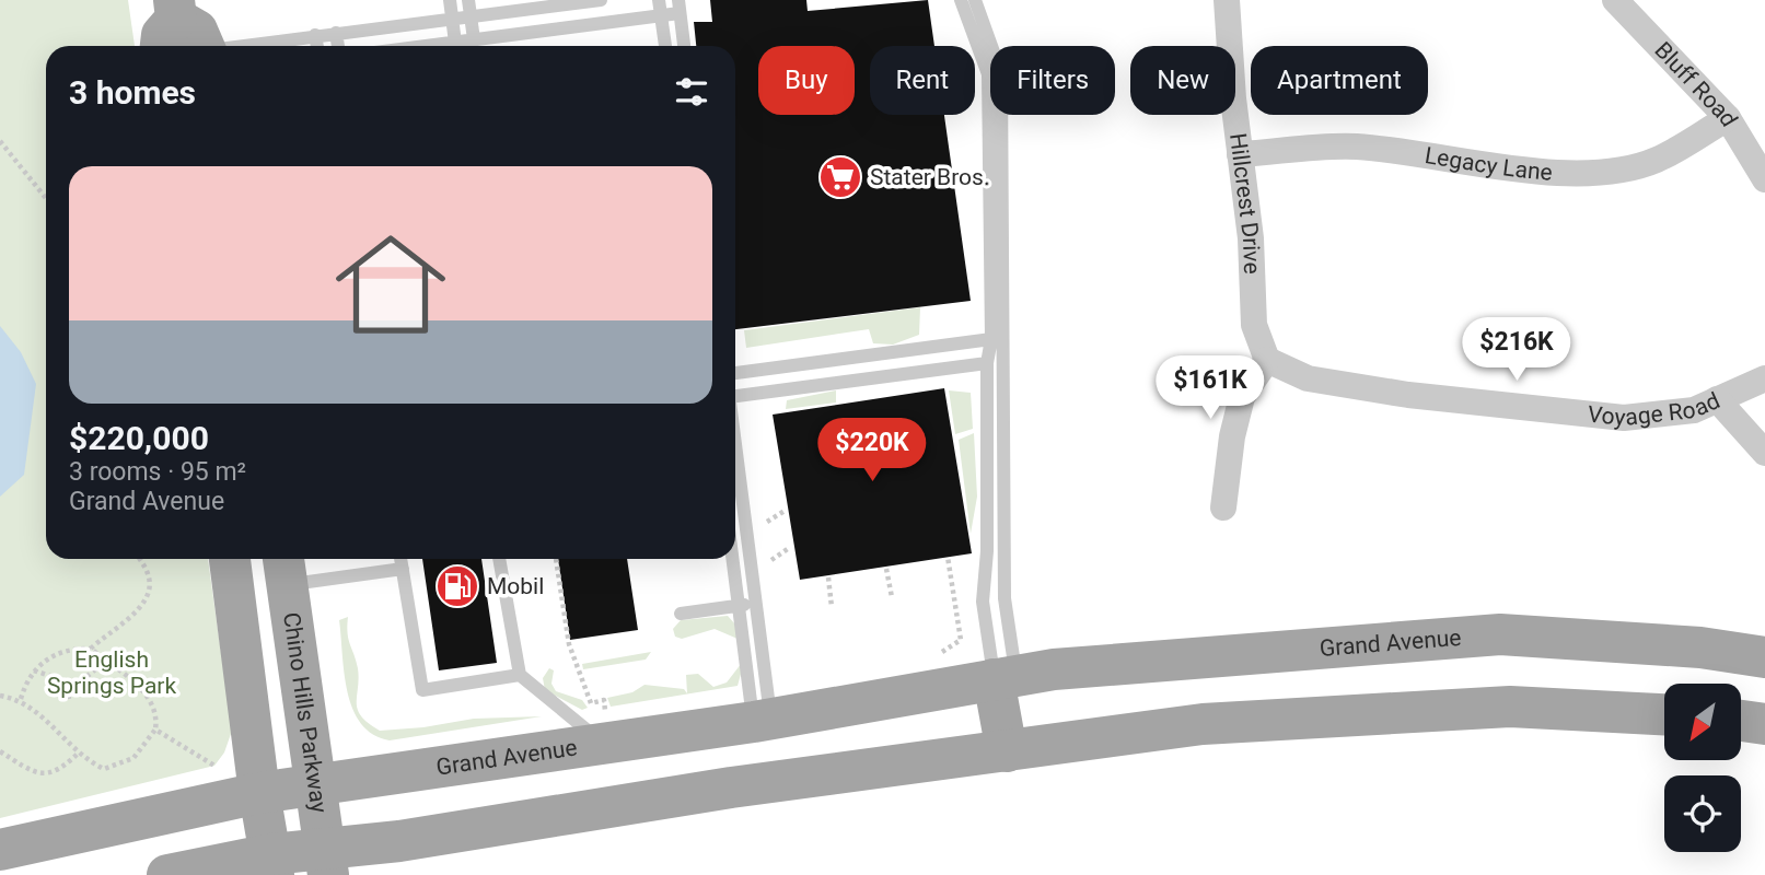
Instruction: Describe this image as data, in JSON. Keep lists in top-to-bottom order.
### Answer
{
  "streets": {
    "main road": ["Grand Avenue", "Chino Hills Parkway"],
    "street": [
      "Bluff Road",
      "Legacy Lane",
      "Hillcrest Drive",
      "Voyage Road"
    ]
  },
  "crossings": [
    ["Bluff Road", "Legacy Lane"],
    ["Legacy Lane", "Hillcrest Drive"],
    ["Hillcrest Drive", "Voyage Road"],
    ["Grand Avenue", "Chino Hills Parkway"]
  ],
  "parks": ["English Springs Park"],
  "places": {
    "supermarket": ["Stater Bros."],
    "fuel station": ["Mobil"]
  },
  "north": "bottom left",
  "page": {
    "chip": [
      "Buy",
      "Rent",
      "Filters",
      "New",
      "Apartment"
    ],
    "heading": "3 homes",
    "list": [
      {
        "name": "$220,000",
        "note": "3 rooms · 95 m² · Grand Avenue"
      }
    ],
    "price": ["$216K", "$161K", "$220K"]
  }
}
